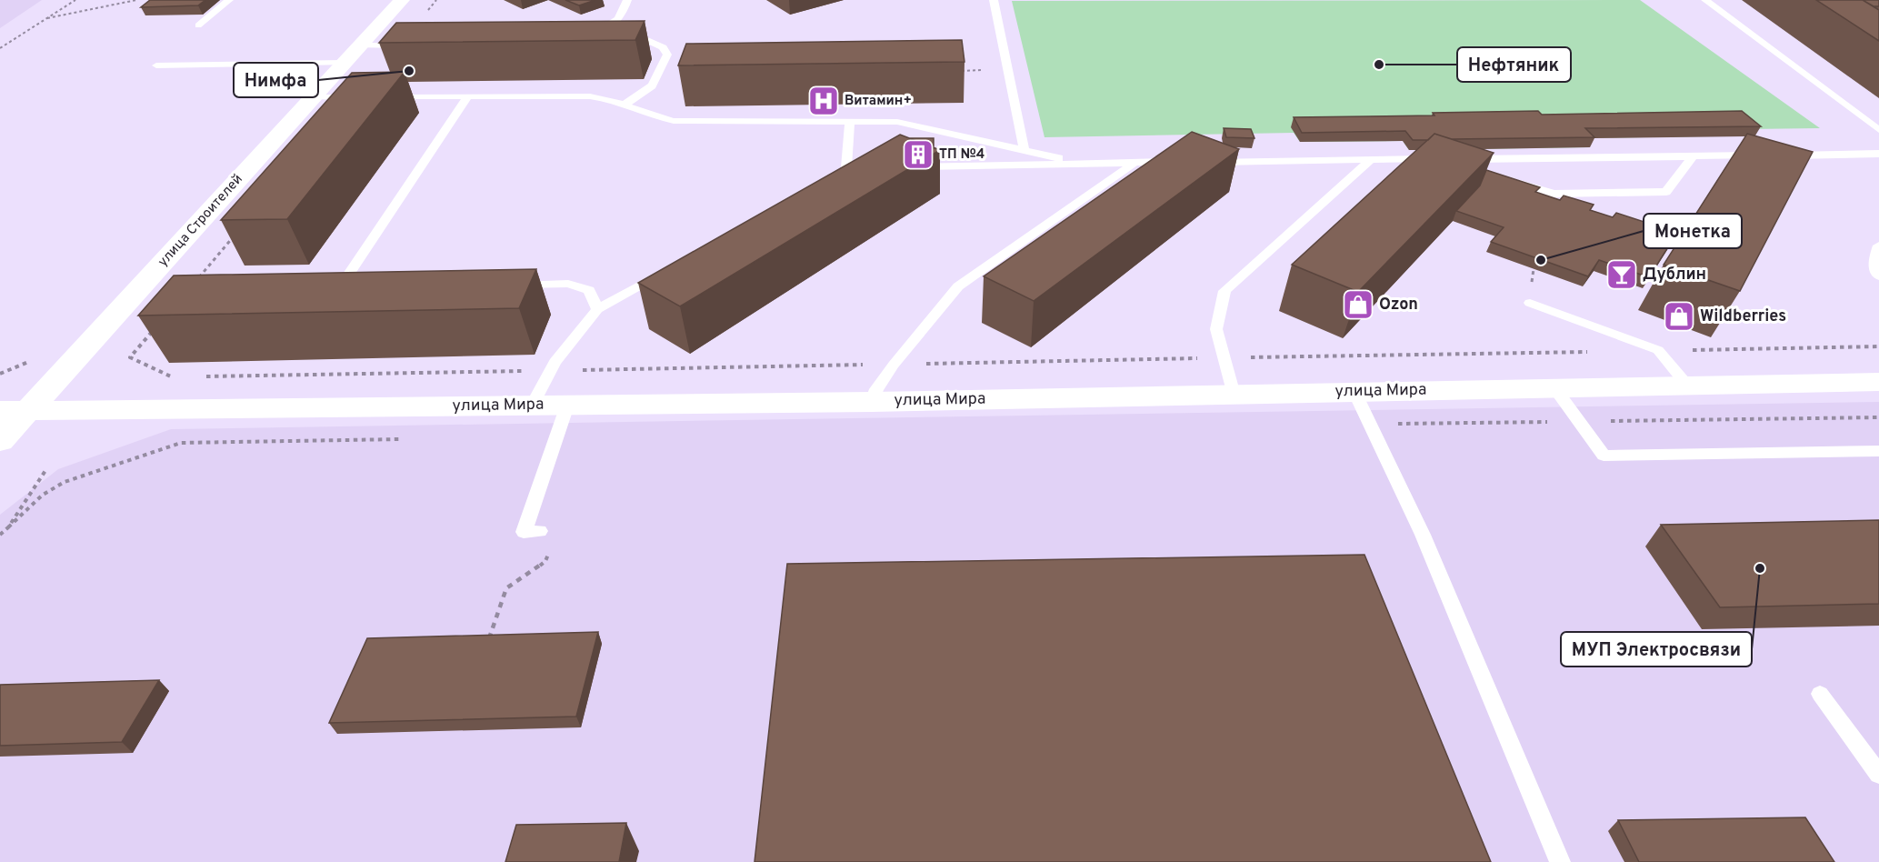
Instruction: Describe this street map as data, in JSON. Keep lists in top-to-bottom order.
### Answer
{
  "streets": {
    "main road": ["улица Строителей", "улица Мира"]
  },
  "crossings": [
    ["улица Строителей", "улица Мира"]
  ],
  "places": {
    "other": [
      "Нефтяник",
      "Нимфа",
      "Монетка",
      "МУП Электросвязи"
    ],
    "hospital": ["Витамин+"],
    "building": ["ТП №4"],
    "bar": ["Дублин"],
    "shop": ["Ozon", "Wildberries"]
  }
}
